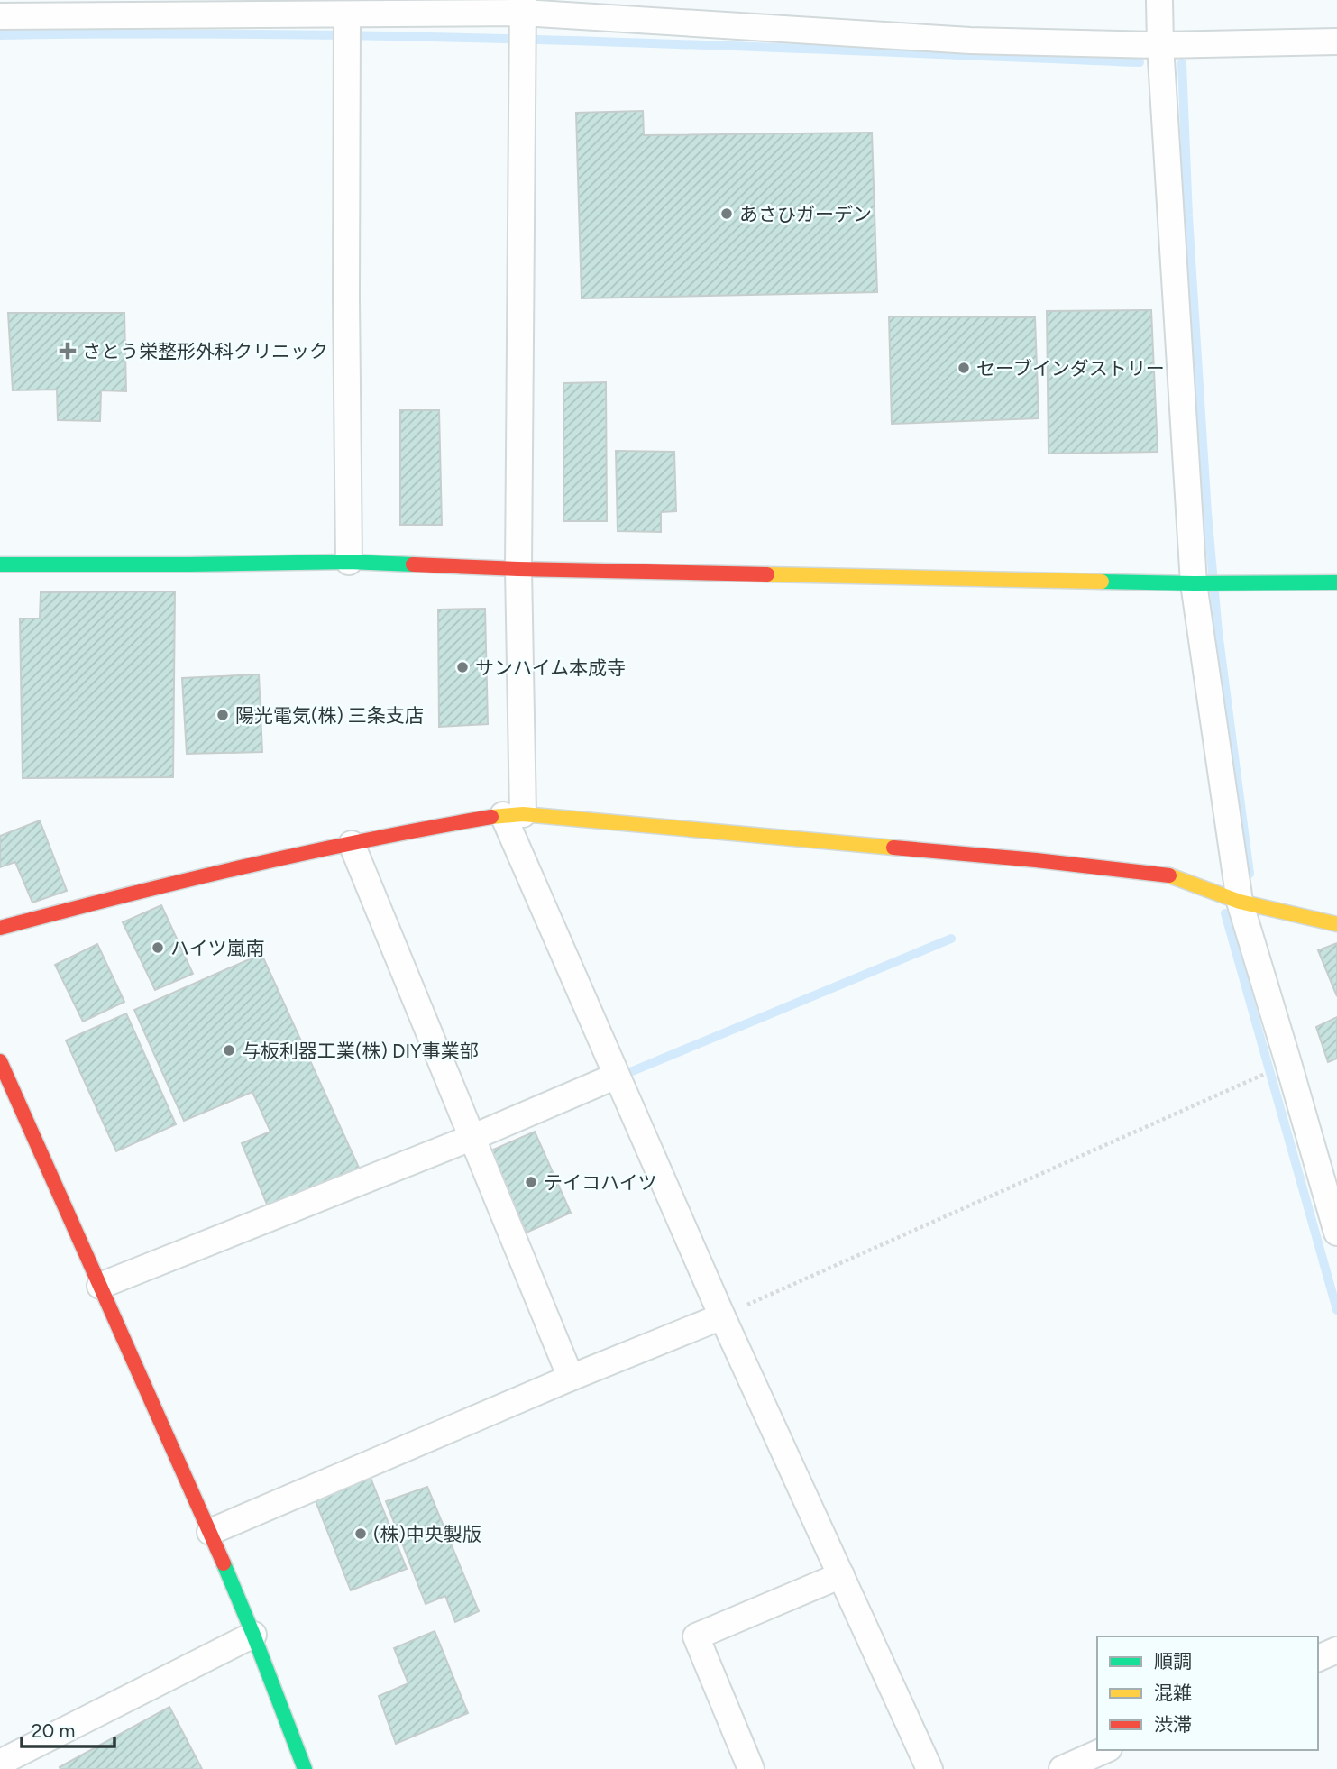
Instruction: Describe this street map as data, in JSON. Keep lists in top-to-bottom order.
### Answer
{
  "places": {
    "other": [
      "あさひガーデン",
      "セーブインダストリー",
      "サンハイム本成寺",
      "陽光電気(株) 三条支店",
      "ハイツ嵐南",
      "与板利器工業(株) DIY事業部",
      "テイコハイツ",
      "(株)中央製版"
    ],
    "health": ["さとう栄整形外科クリニック"]
  },
  "legend": ["順調", "混雑", "渋滞"],
  "scale_bar": "20 m"
}
